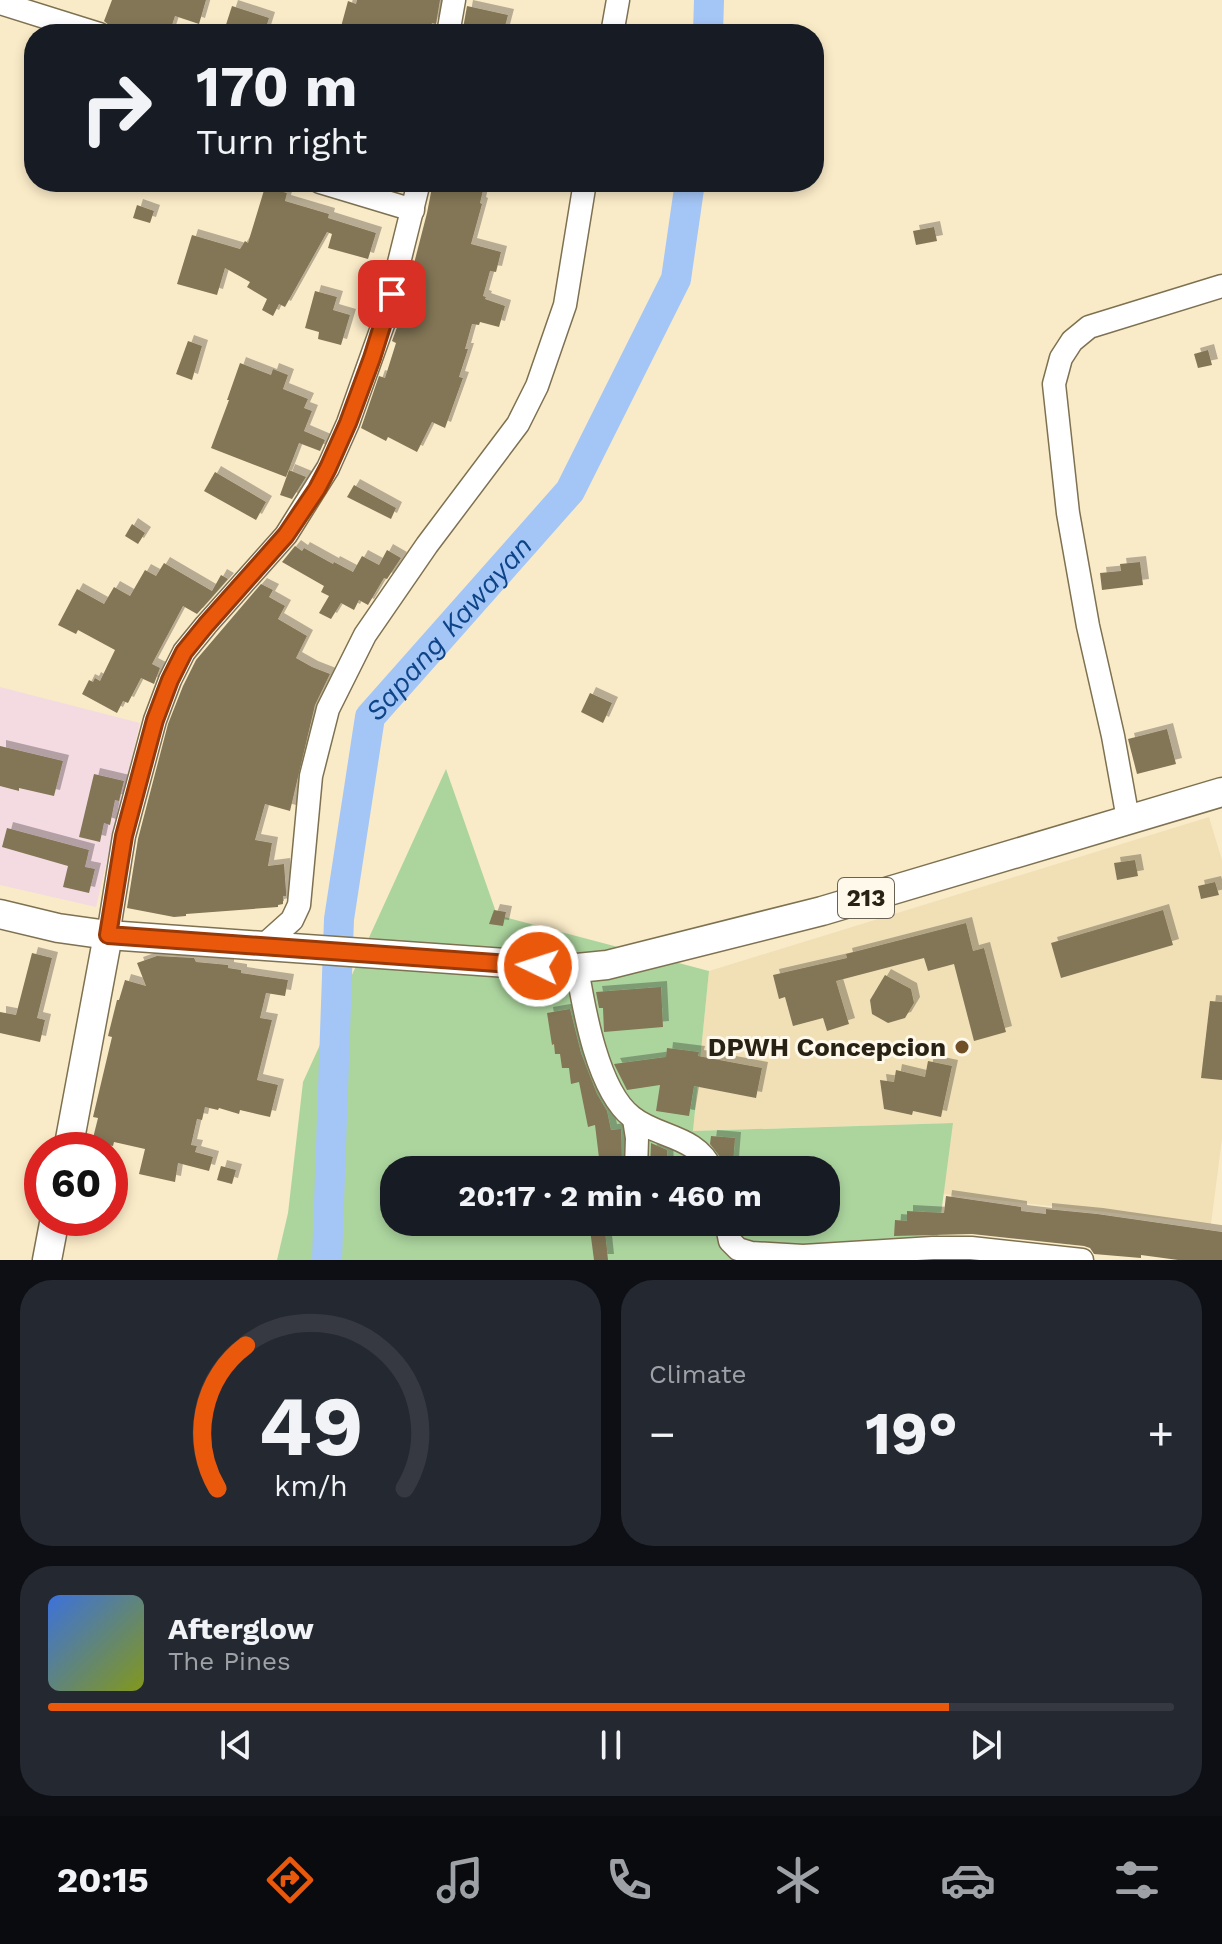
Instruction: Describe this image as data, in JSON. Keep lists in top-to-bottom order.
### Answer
{
  "streets": {
    "main road": ["213"]
  },
  "water": ["Sapang Kawayan"],
  "places": ["DPWH Concepcion"],
  "page": {
    "turn": ["170 m", "Turn right"],
    "limit": "60",
    "trip": "20:17 · 2 min · 460 m",
    "tile": "Climate",
    "heat": ["−", "19°", "+"],
    "song": ["Afterglow", "The Pines"],
    "tabs": "20:15",
    "gauge": ["49", "km/h"]
  }
}
